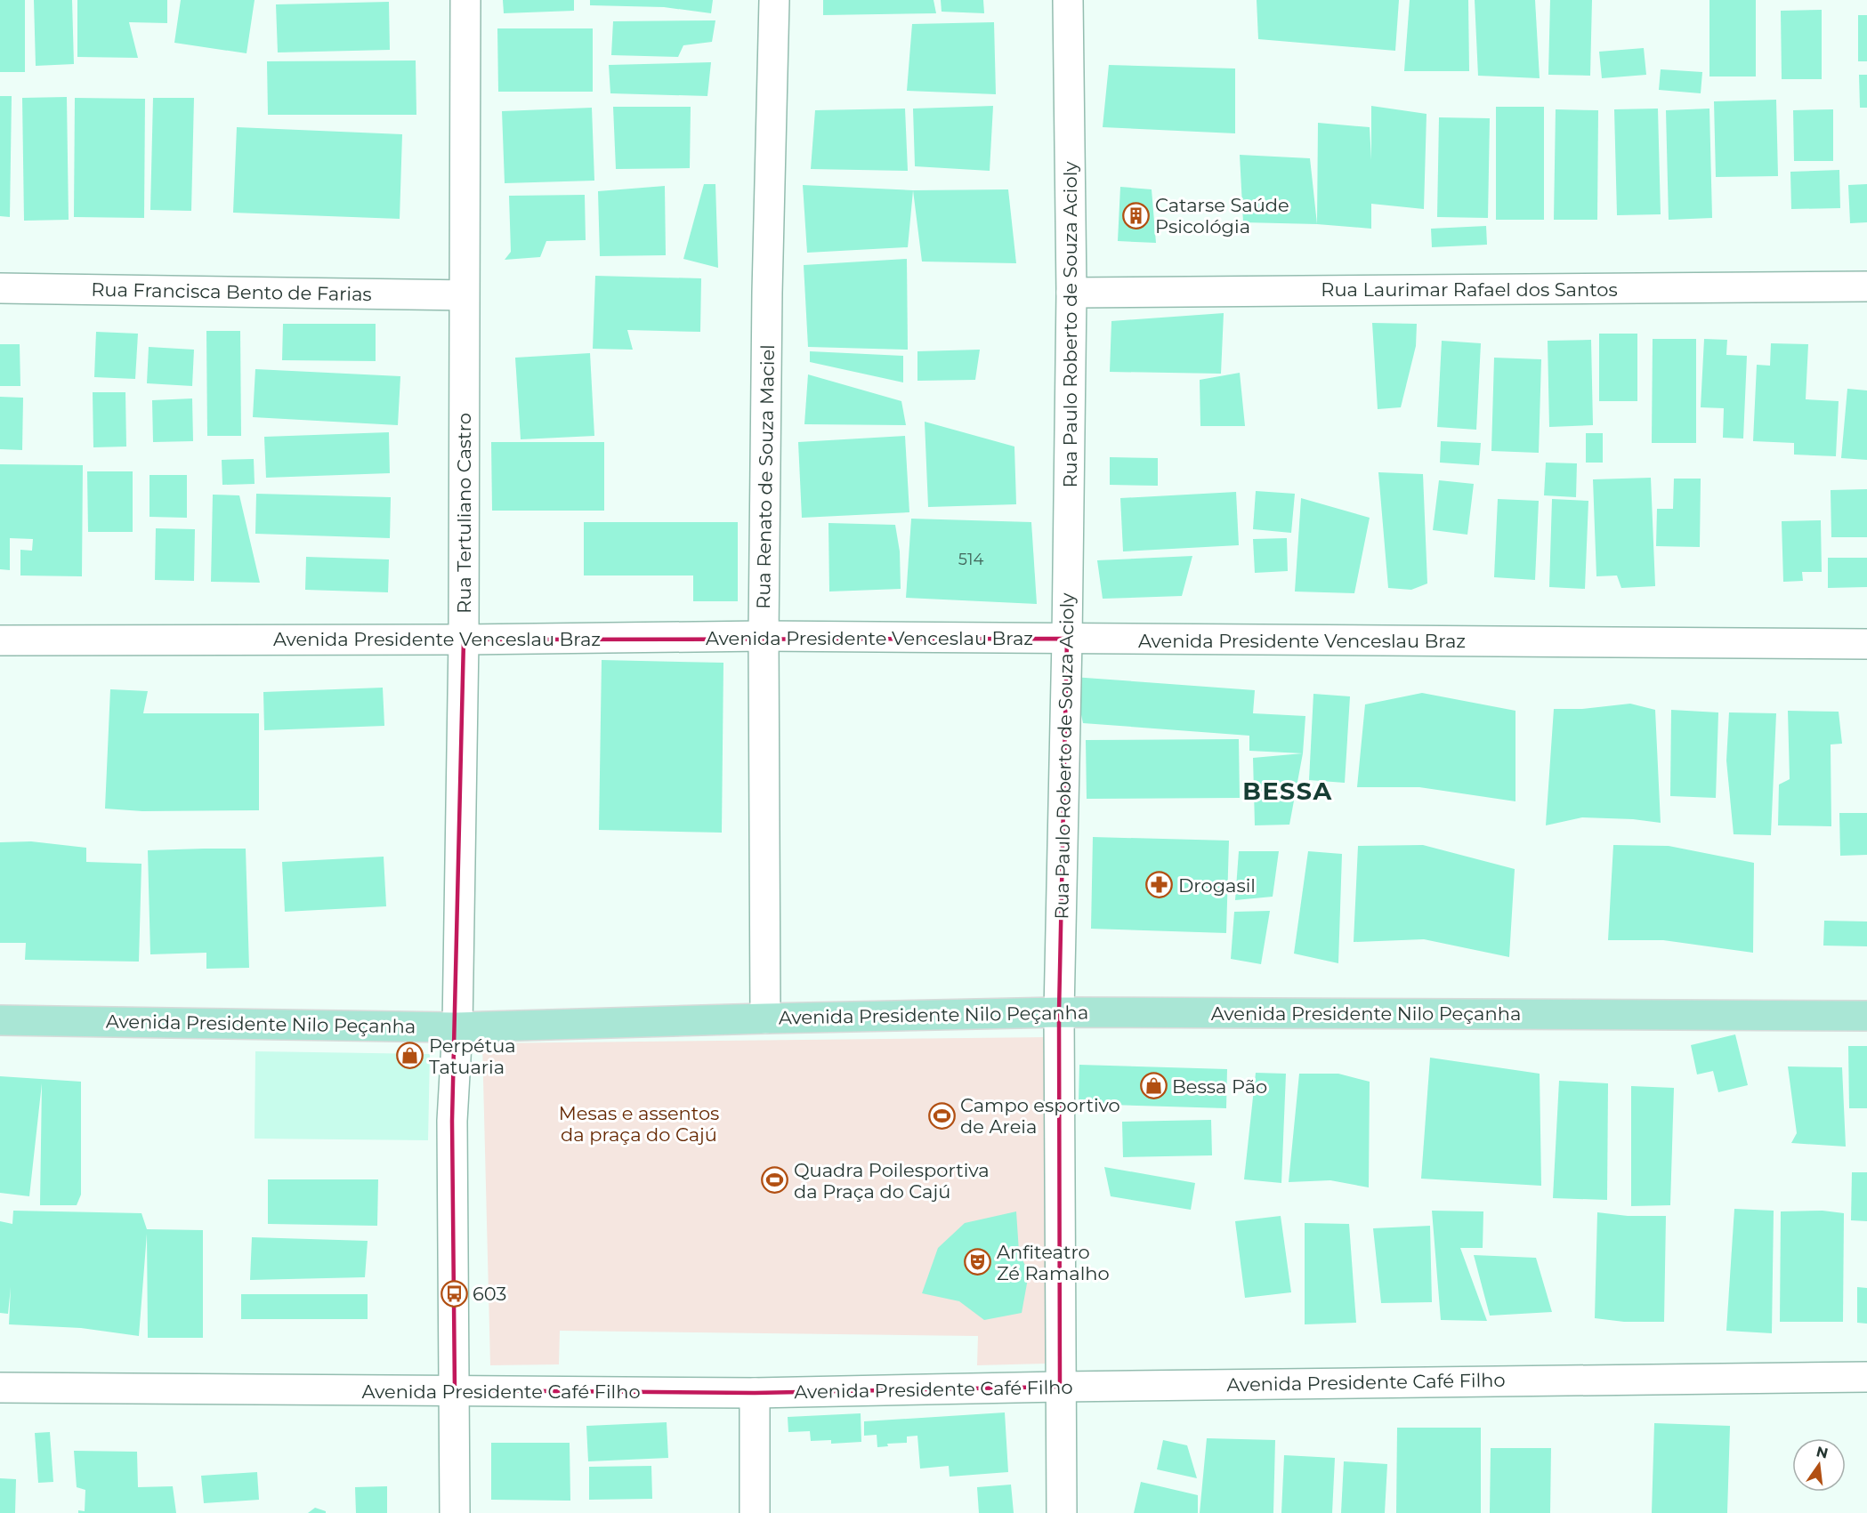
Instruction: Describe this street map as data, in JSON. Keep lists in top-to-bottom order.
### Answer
{
  "streets": {
    "main road": ["Avenida Presidente Nilo Peçanha"],
    "street": [
      "Rua Laurimar Rafael dos Santos",
      "Rua Francisca Bento de Farias",
      "Rua Paulo Roberto de Souza Acioly",
      "Rua Renato de Souza Maciel",
      "Rua Tertuliano Castro",
      "Avenida Presidente Venceslau Braz",
      "Avenida Presidente Café Filho"
    ]
  },
  "crossings": [
    ["Rua Laurimar Rafael dos Santos", "Rua Paulo Roberto de Souza Acioly"],
    ["Rua Francisca Bento de Farias", "Rua Tertuliano Castro"],
    ["Rua Paulo Roberto de Souza Acioly", "Avenida Presidente Venceslau Braz"],
    ["Rua Paulo Roberto de Souza Acioly", "Avenida Presidente Nilo Peçanha"],
    ["Rua Paulo Roberto de Souza Acioly", "Avenida Presidente Café Filho"],
    ["Rua Renato de Souza Maciel", "Avenida Presidente Venceslau Braz"],
    ["Rua Renato de Souza Maciel", "Avenida Presidente Nilo Peçanha"],
    ["Rua Tertuliano Castro", "Avenida Presidente Venceslau Braz"],
    ["Rua Tertuliano Castro", "Avenida Presidente Nilo Peçanha"],
    ["Rua Tertuliano Castro", "Avenida Presidente Café Filho"]
  ],
  "districts": ["BESSA"],
  "parks": ["Mesas e assentos da praça do Cajú"],
  "places": {
    "building": ["Catarse Saúde Psicológia"],
    "pharmacy": ["Drogasil"],
    "shop": ["Perpétua Tatuaria", "Bessa Pão"],
    "sports": ["Campo esportivo de Areia", "Quadra Poilesportiva da Praça do Cajú"],
    "theatre": ["Anfiteatro Zé Ramalho"],
    "bus stop": ["603"]
  },
  "house_numbers": ["514"],
  "north": "top"
}
